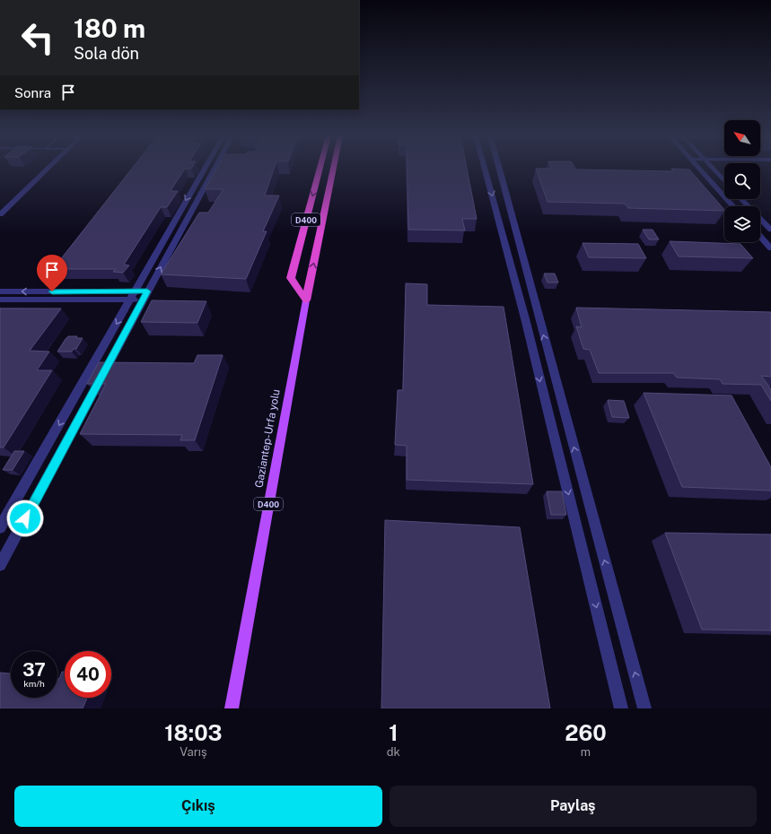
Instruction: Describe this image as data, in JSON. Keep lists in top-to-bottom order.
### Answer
{
  "streets": {
    "highway": ["D400", "Gaziantep-Urfa yolu"]
  },
  "crossings": [
    ["D400", "Gaziantep-Urfa yolu"]
  ],
  "north": "top left",
  "page": {
    "turn": ["180 m", "Sola dön"],
    "then": "Sonra",
    "speed": "37 km/h",
    "limit": "40",
    "eta": [
      "18:03",
      "Varış",
      "1",
      "dk",
      "260",
      "m"
    ],
    "buttons": ["Çıkış", "Paylaş"]
  }
}
